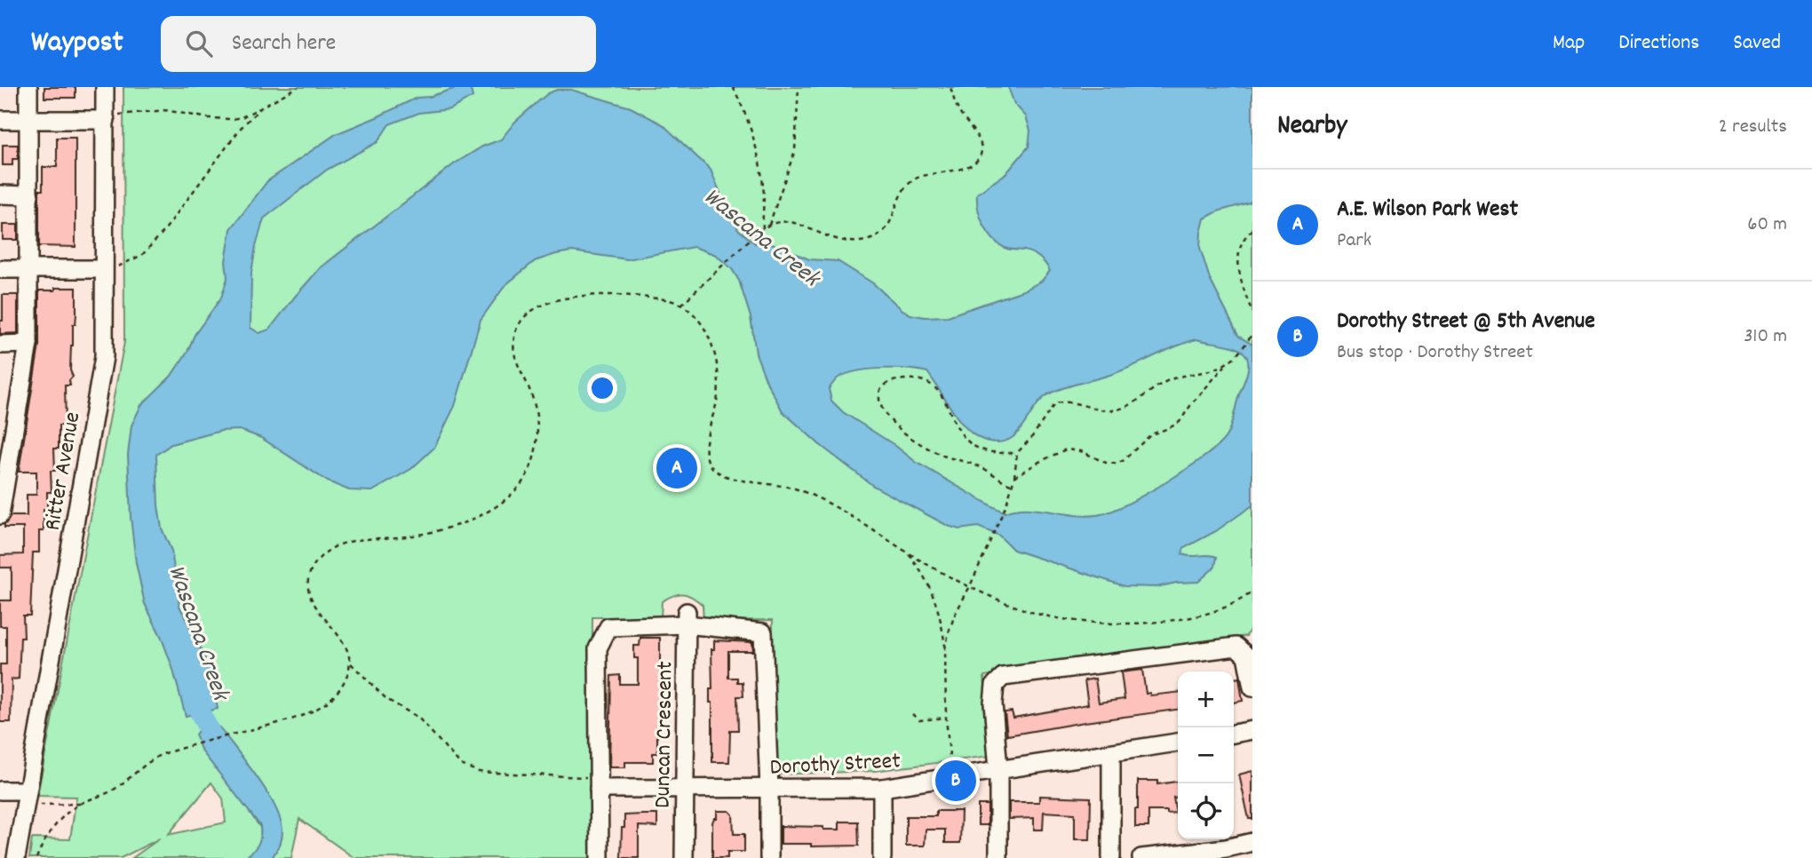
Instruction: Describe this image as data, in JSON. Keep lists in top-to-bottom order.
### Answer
{
  "streets": {
    "street": ["Ritter Avenue", "Duncan Crescent", "Dorothy Street"]
  },
  "crossings": [
    ["Duncan Crescent", "Dorothy Street"]
  ],
  "water": ["Wascana Creek"],
  "page": {
    "header": "Waypost",
    "search": "Search here",
    "nav": ["Map", "Directions", "Saved"],
    "heading": ["Nearby", "2 results"],
    "list": [
      {
        "mark": "A",
        "name": "A.E. Wilson Park West",
        "note": "Park",
        "value": "60 m"
      },
      {
        "mark": "B",
        "name": "Dorothy Street @ 5th Avenue",
        "note": "Bus stop · Dorothy Street",
        "value": "310 m"
      }
    ],
    "pins": ["A", "B"],
    "map_buttons": ["+", "−"]
  }
}
